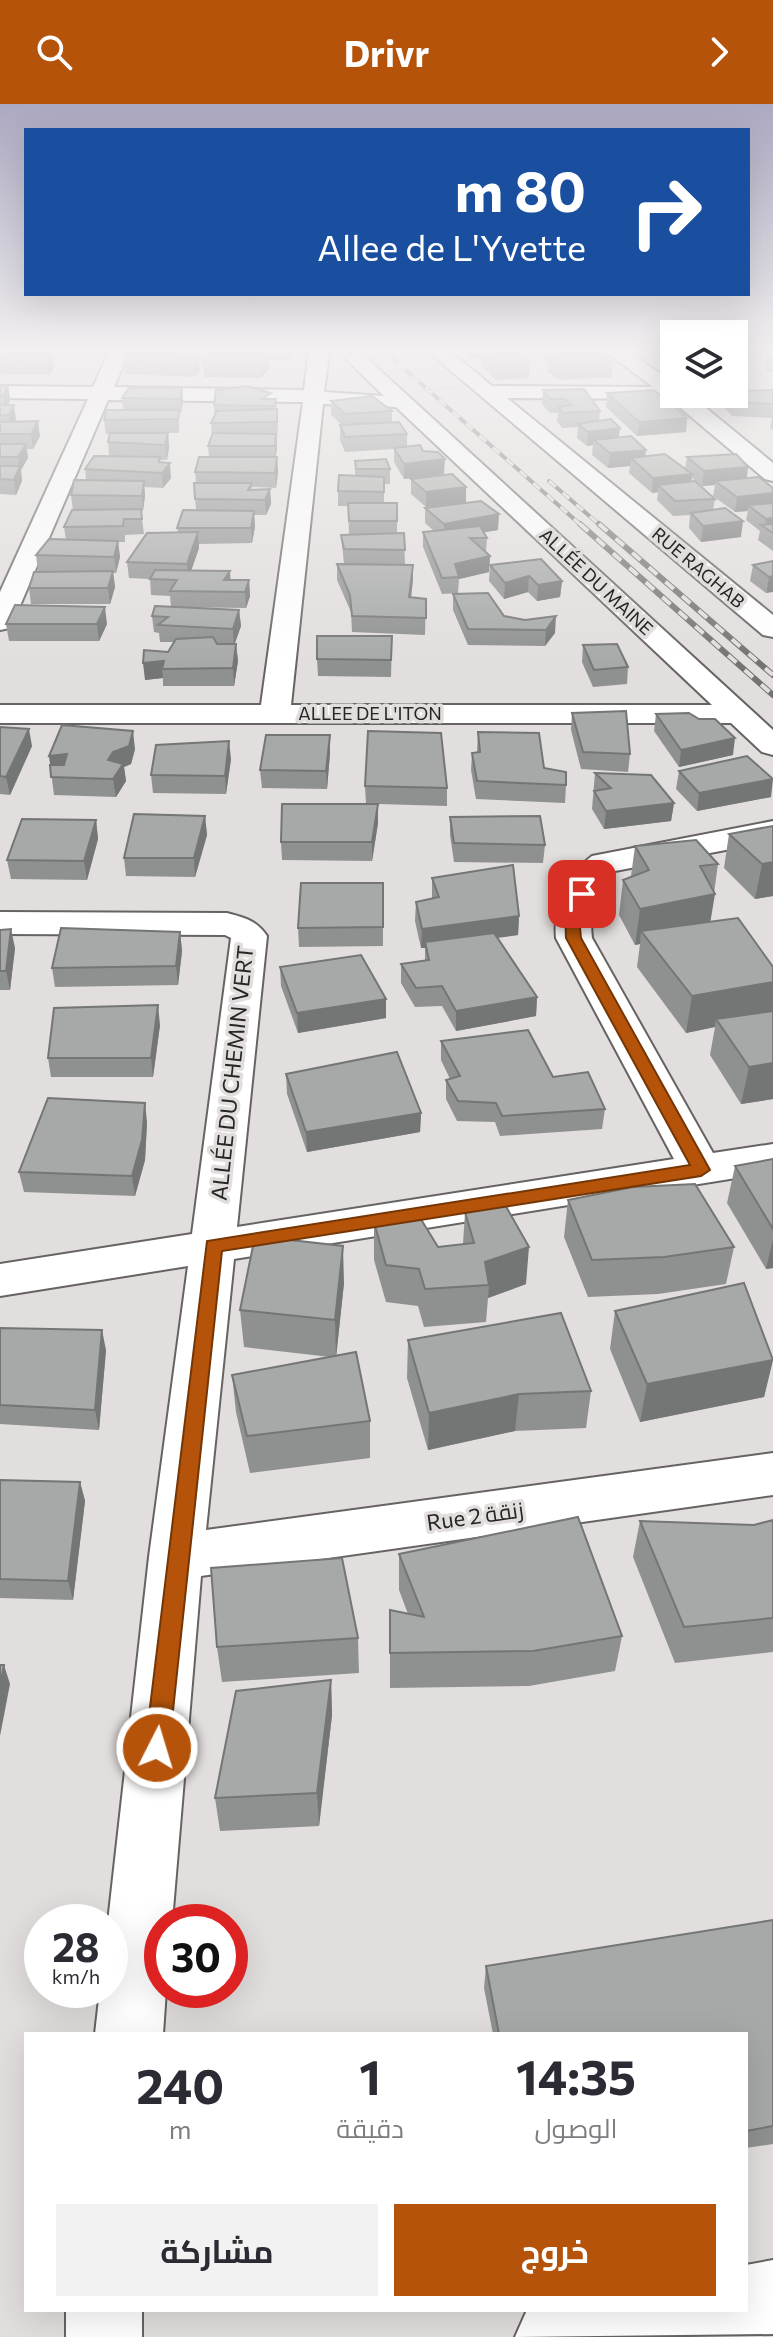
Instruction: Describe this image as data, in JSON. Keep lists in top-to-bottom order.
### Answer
{
  "streets": {
    "street": [
      "RUE RAGHAB",
      "ALLÉE DU MAINE",
      "ALLEE DE L'ITON",
      "ALLÉE DU CHEMIN VERT",
      "Rue 2 زنقة"
    ]
  },
  "crossings": [
    ["ALLÉE DU MAINE", "ALLEE DE L'ITON"],
    ["ALLÉE DU CHEMIN VERT", "Rue 2 زنقة"]
  ],
  "page": {
    "header": "Drivr",
    "turn": ["80 m", "Allee de L'Yvette"],
    "speed": "28 km/h",
    "limit": "30",
    "eta": [
      "14:35",
      "الوصول",
      "1",
      "دقيقة",
      "240",
      "m"
    ],
    "buttons": ["خروج", "مشاركة"]
  }
}
